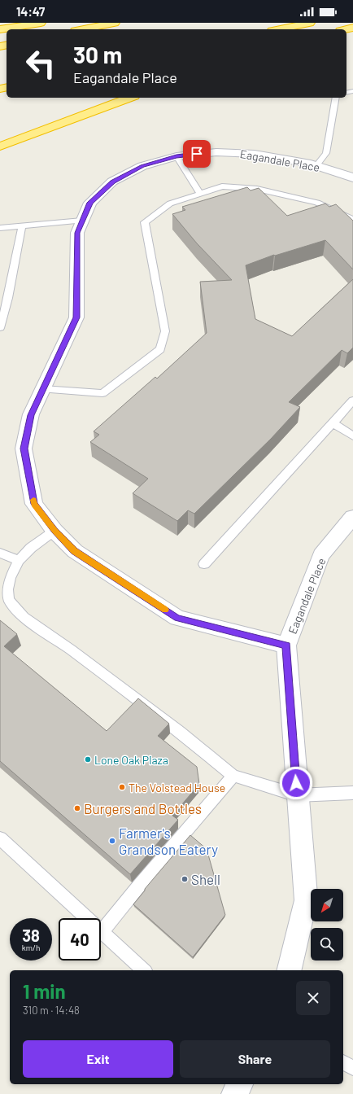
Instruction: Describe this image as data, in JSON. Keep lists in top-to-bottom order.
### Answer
{
  "streets": {
    "street": ["Eagandale Place"]
  },
  "places": [
    "Lone Oak Plaza",
    "The Volstead House",
    "Burgers and Bottles",
    "Farmer's Grandson Eatery",
    "Shell"
  ],
  "north": "bottom left",
  "page": {
    "status": "14:47",
    "turn": ["30 m", "Eagandale Place"],
    "speed": "38 km/h",
    "limit": "40",
    "heading": ["1 min", "310 m · 14:48"],
    "buttons": ["Exit", "Share"]
  }
}
